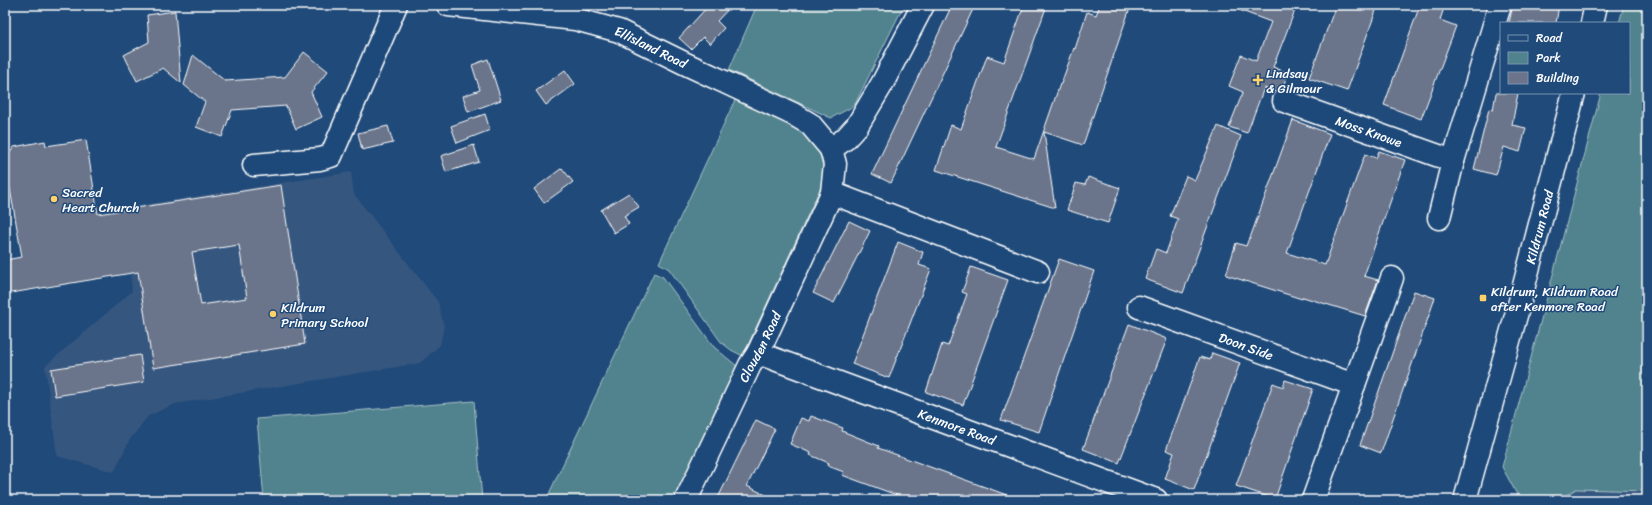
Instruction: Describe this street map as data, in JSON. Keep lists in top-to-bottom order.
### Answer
{
  "streets": {
    "street": [
      "Ellisland Road",
      "Moss Knowe",
      "Kildrum Road",
      "Doon Side",
      "Clouden Road",
      "Kenmore Road"
    ]
  },
  "crossings": [
    ["Ellisland Road", "Clouden Road"],
    ["Clouden Road", "Kenmore Road"]
  ],
  "places": {
    "health": ["Lindsay & Gilmour"],
    "other": ["Sacred Heart Church", "Kildrum Primary School"],
    "transit": ["Kildrum, Kildrum Road after Kenmore Road"]
  },
  "legend": ["Road", "Park", "Building"]
}
